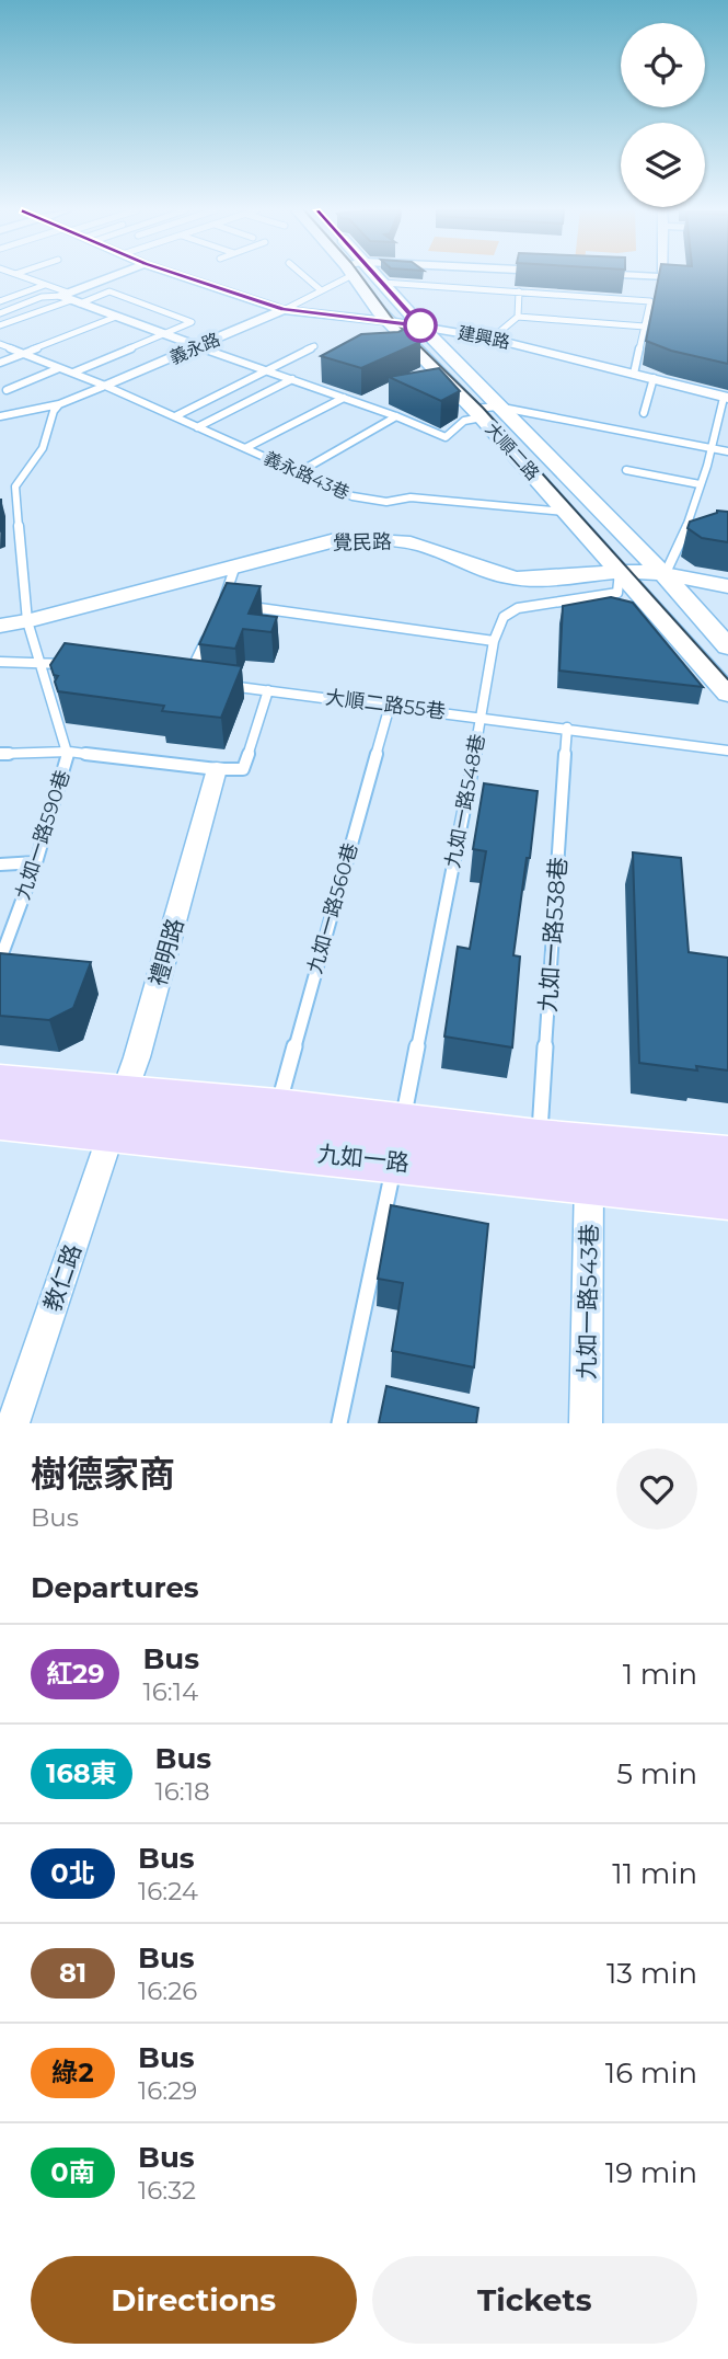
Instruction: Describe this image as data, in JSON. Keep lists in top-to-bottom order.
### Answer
{
  "streets": {
    "main road": ["九如一路"],
    "street": [
      "建興路",
      "義永路",
      "大順二路",
      "覺民路",
      "禮明路",
      "教仁路",
      "九如一路543巷"
    ],
    "lane": [
      "義永路43巷",
      "大順二路55巷",
      "九如一路548巷",
      "九如一路590巷",
      "九如一路560巷",
      "九如一路538巷"
    ]
  },
  "crossings": [
    ["建興路", "義永路"],
    ["建興路", "大順二路"],
    ["義永路", "義永路43巷"],
    ["大順二路", "義永路43巷"],
    ["大順二路", "覺民路"],
    ["大順二路", "九如一路548巷"],
    ["覺民路", "九如一路548巷"],
    ["覺民路", "九如一路590巷"],
    ["大順二路55巷", "九如一路548巷"],
    ["大順二路55巷", "九如一路560巷"],
    ["大順二路55巷", "九如一路538巷"],
    ["九如一路548巷", "九如一路"],
    ["九如一路560巷", "九如一路"],
    ["九如一路538巷", "九如一路"],
    ["禮明路", "九如一路"],
    ["禮明路", "教仁路"],
    ["九如一路", "教仁路"],
    ["九如一路", "九如一路543巷"]
  ],
  "lines": ["bus line 紅29"],
  "page": {
    "heading": [
      ["樹德家商", "Bus"],
      "Departures"
    ],
    "list": [
      {
        "mark": "紅29",
        "name": "Bus",
        "note": "16:14",
        "value": "1 min"
      },
      {
        "mark": "168東",
        "name": "Bus",
        "note": "16:18",
        "value": "5 min"
      },
      {
        "mark": "0北",
        "name": "Bus",
        "note": "16:24",
        "value": "11 min"
      },
      {
        "mark": "81",
        "name": "Bus",
        "note": "16:26",
        "value": "13 min"
      },
      {
        "mark": "綠2",
        "name": "Bus",
        "note": "16:29",
        "value": "16 min"
      },
      {
        "mark": "0南",
        "name": "Bus",
        "note": "16:32",
        "value": "19 min"
      }
    ],
    "buttons": ["Directions", "Tickets"]
  }
}
